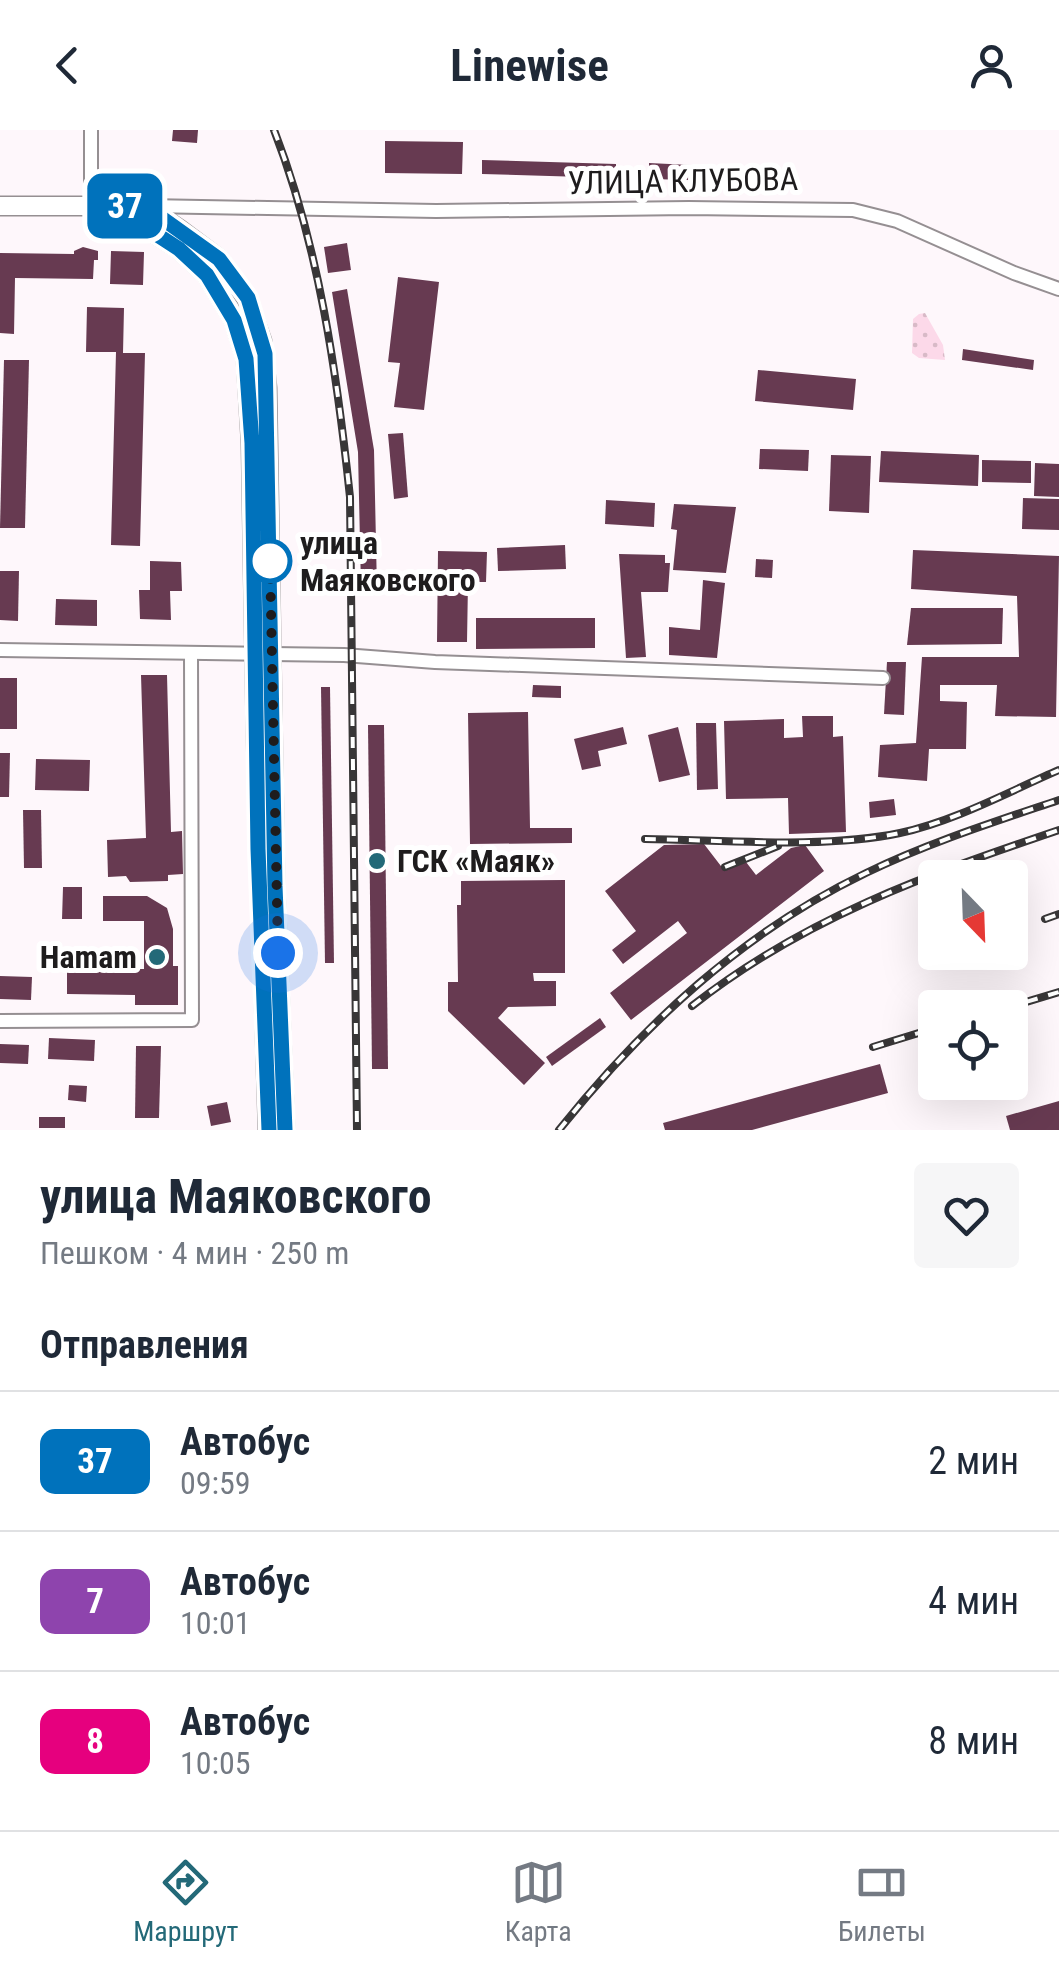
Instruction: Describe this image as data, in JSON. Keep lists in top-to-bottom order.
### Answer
{
  "streets": {
    "street": ["УЛИЦА КЛУБОВА"]
  },
  "places": ["улица Маяковского", "ГСК «Маяк»", "Hamam"],
  "lines": ["bus line 37"],
  "north": "bottom right",
  "page": {
    "header": "Linewise",
    "on_map": "37",
    "heading": [
      ["улица Маяковского", "Пешком · 4 мин · 250 m"],
      "Отправления"
    ],
    "list": [
      {
        "mark": "37",
        "name": "Автобус",
        "note": "09:59",
        "value": "2 мин"
      },
      {
        "mark": "7",
        "name": "Автобус",
        "note": "10:01",
        "value": "4 мин"
      },
      {
        "mark": "8",
        "name": "Автобус",
        "note": "10:05",
        "value": "8 мин"
      }
    ],
    "tabs": ["Маршрут", "Карта", "Билеты"]
  }
}
